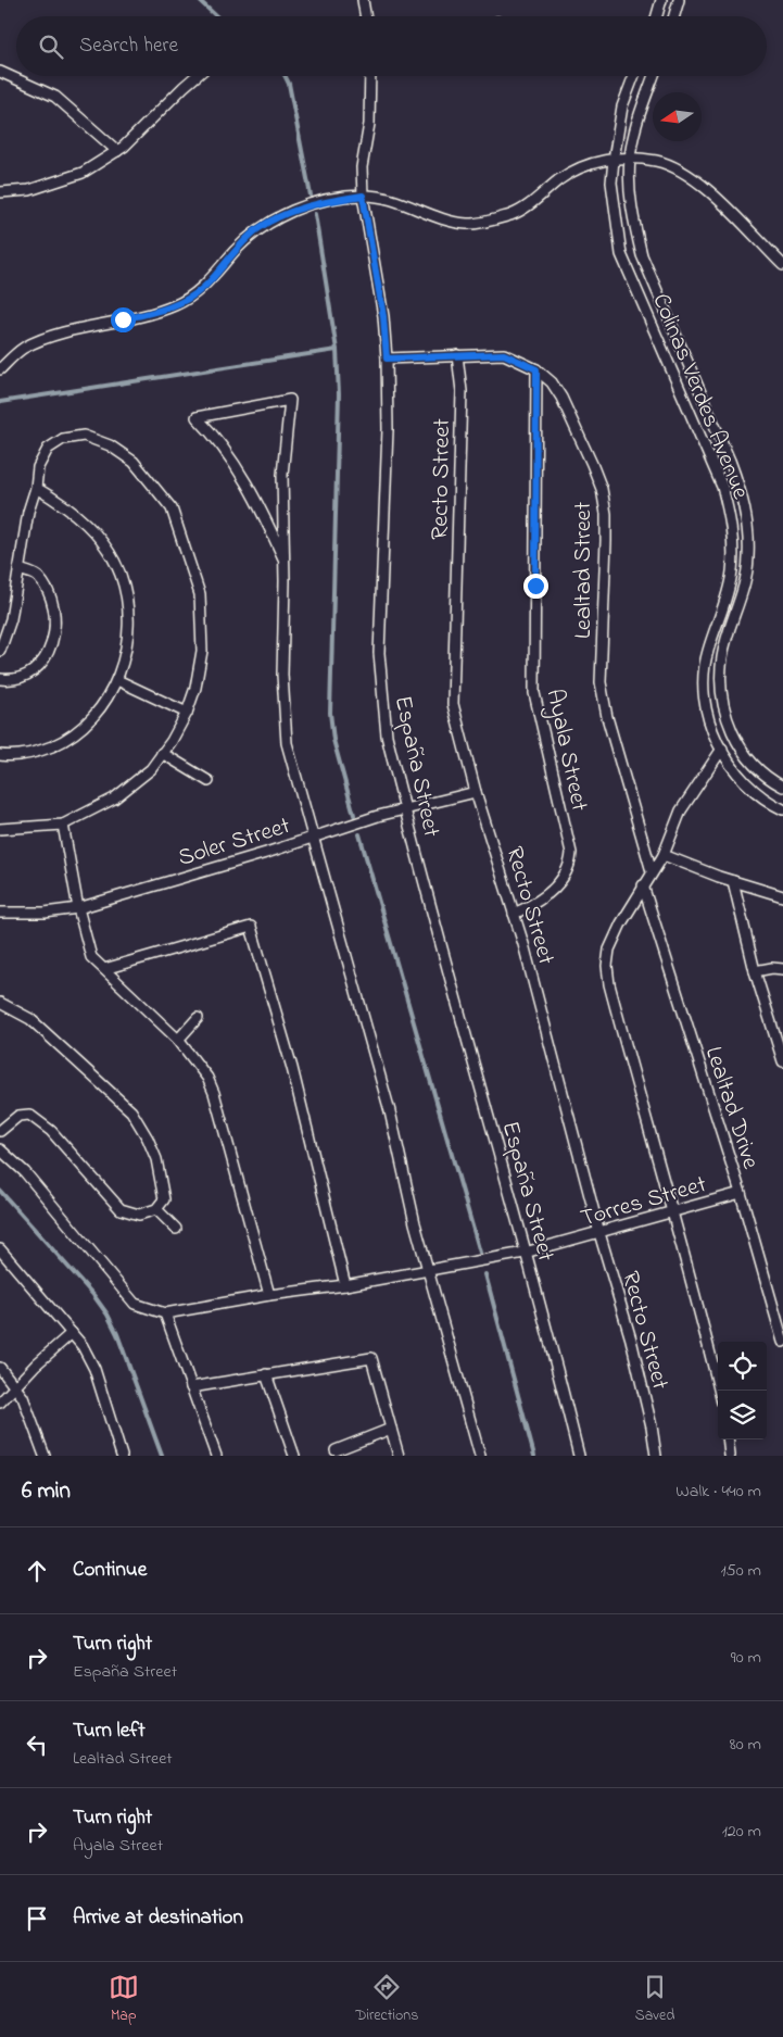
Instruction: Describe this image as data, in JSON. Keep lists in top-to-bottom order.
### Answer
{
  "streets": {
    "street": [
      "Colinas Verdes Avenue",
      "Recto Street",
      "Lealtad Street",
      "Ayala Street",
      "España Street",
      "Soler Street",
      "Lealtad Drive",
      "Torres Street"
    ]
  },
  "crossings": [
    ["Recto Street", "Lealtad Street"],
    ["Recto Street", "Ayala Street"],
    ["Recto Street", "Soler Street"],
    ["Recto Street", "Torres Street"],
    ["Lealtad Street", "Ayala Street"],
    ["Lealtad Street", "España Street"],
    ["España Street", "Soler Street"],
    ["España Street", "Torres Street"],
    ["Lealtad Drive", "Torres Street"]
  ],
  "north": "left",
  "page": {
    "search": "Search here",
    "heading": ["6 min", "Walk · 440 m"],
    "list": [
      ["Continue", "150 m"],
      ["Turn right", "España Street", "90 m"],
      ["Turn left", "Lealtad Street", "80 m"],
      ["Turn right", "Ayala Street", "120 m"],
      "Arrive at destination"
    ],
    "nav": ["Map", "Directions", "Saved"]
  }
}
